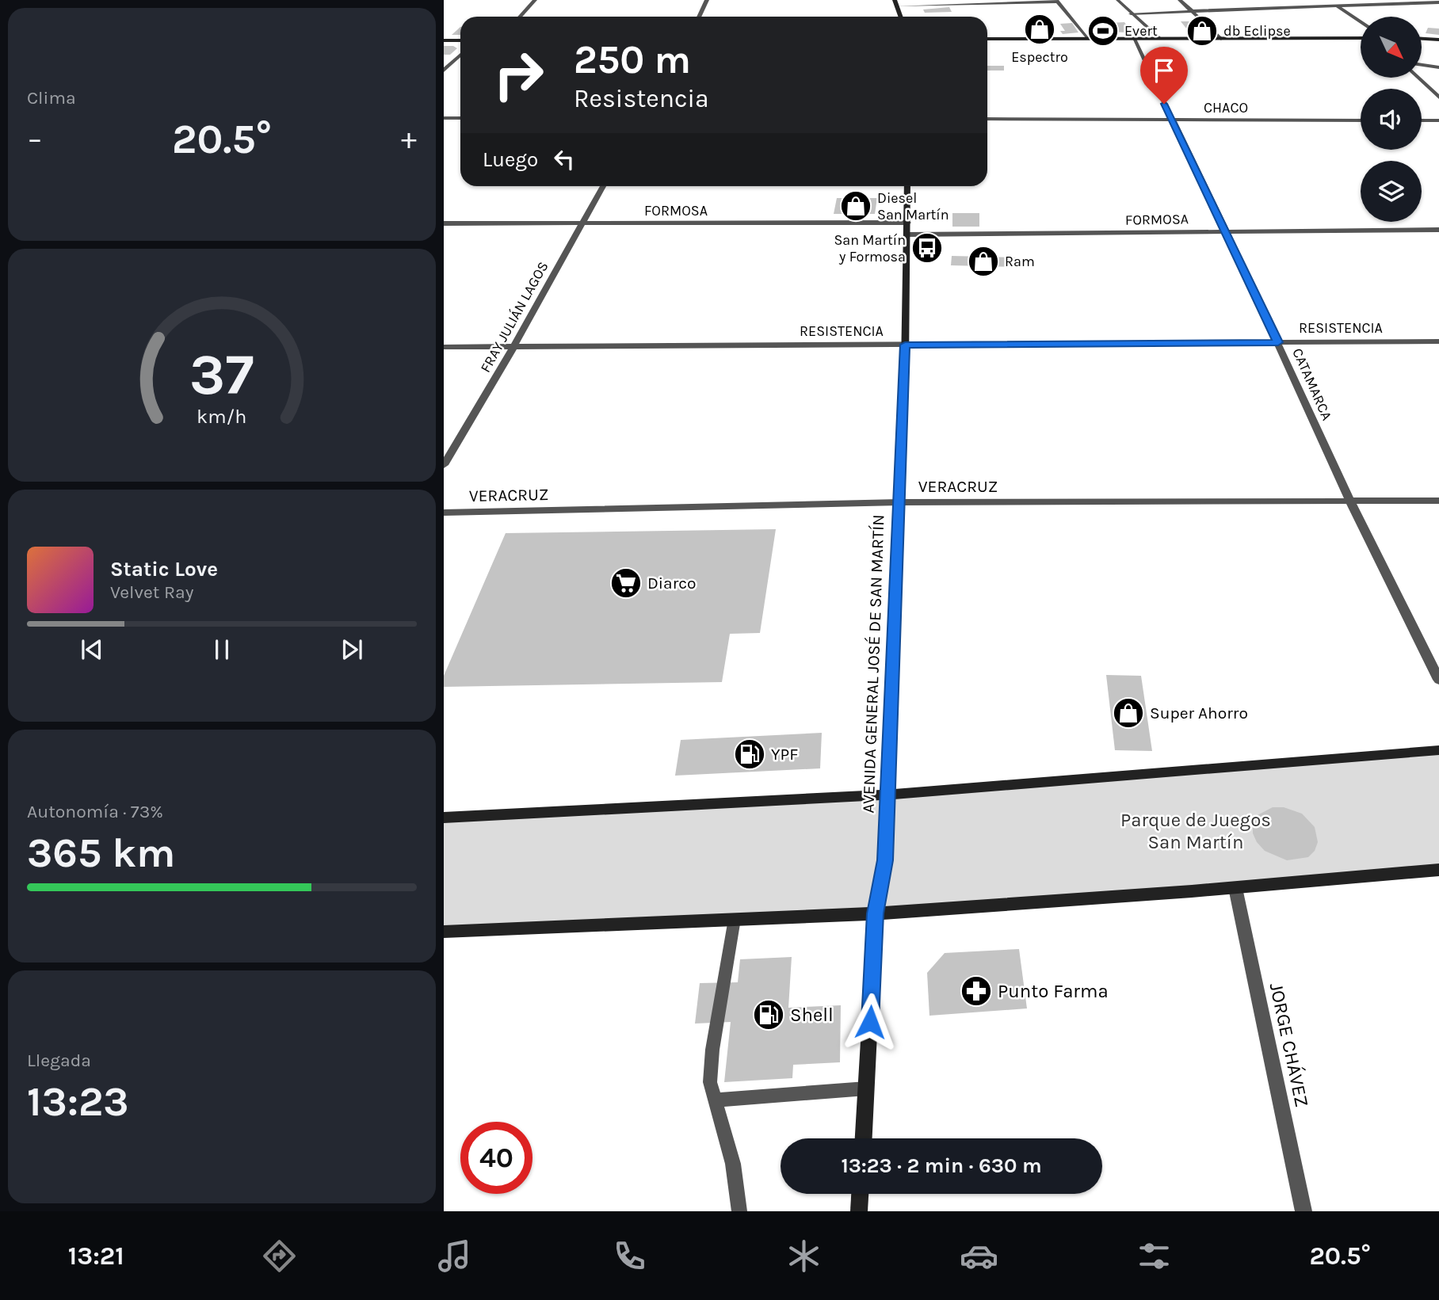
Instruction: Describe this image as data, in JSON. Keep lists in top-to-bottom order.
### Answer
{
  "streets": {
    "main road": ["AVENIDA GENERAL JOSÉ DE SAN MARTÍN"],
    "street": [
      "CHACO",
      "FORMOSA",
      "FRAY JULIÁN LAGOS",
      "RESISTENCIA",
      "CATAMARCA",
      "VERACRUZ",
      "JORGE CHÁVEZ"
    ]
  },
  "crossings": [
    ["CHACO", "CATAMARCA"],
    ["FORMOSA", "FRAY JULIÁN LAGOS"],
    ["FORMOSA", "CATAMARCA"],
    ["FORMOSA", "AVENIDA GENERAL JOSÉ DE SAN MARTÍN"],
    ["FRAY JULIÁN LAGOS", "RESISTENCIA"],
    ["RESISTENCIA", "CATAMARCA"],
    ["RESISTENCIA", "AVENIDA GENERAL JOSÉ DE SAN MARTÍN"],
    ["CATAMARCA", "VERACRUZ"],
    ["VERACRUZ", "AVENIDA GENERAL JOSÉ DE SAN MARTÍN"]
  ],
  "parks": ["Parque de Juegos San Martín"],
  "places": {
    "shop": [
      "Espectro",
      "db Eclipse",
      "Diesel San Martín",
      "Ram",
      "Super Ahorro"
    ],
    "sports": ["Evert"],
    "bus stop": ["San Martín y Formosa"],
    "supermarket": ["Diarco"],
    "fuel station": ["YPF", "Shell"],
    "pharmacy": ["Punto Farma"]
  },
  "north": "bottom right",
  "page": {
    "tile": [
      "Clima",
      ["Autonomía · 73%", "365 km"],
      ["Llegada", "13:23"]
    ],
    "turn": ["250 m", "Resistencia"],
    "heat": ["−", "20.5°", "+"],
    "then": "Luego",
    "song": ["Static Love", "Velvet Ray"],
    "limit": "40",
    "trip": "13:23 · 2 min · 630 m",
    "tabs": ["13:21", "20.5°"],
    "gauge": ["37", "km/h"]
  }
}
